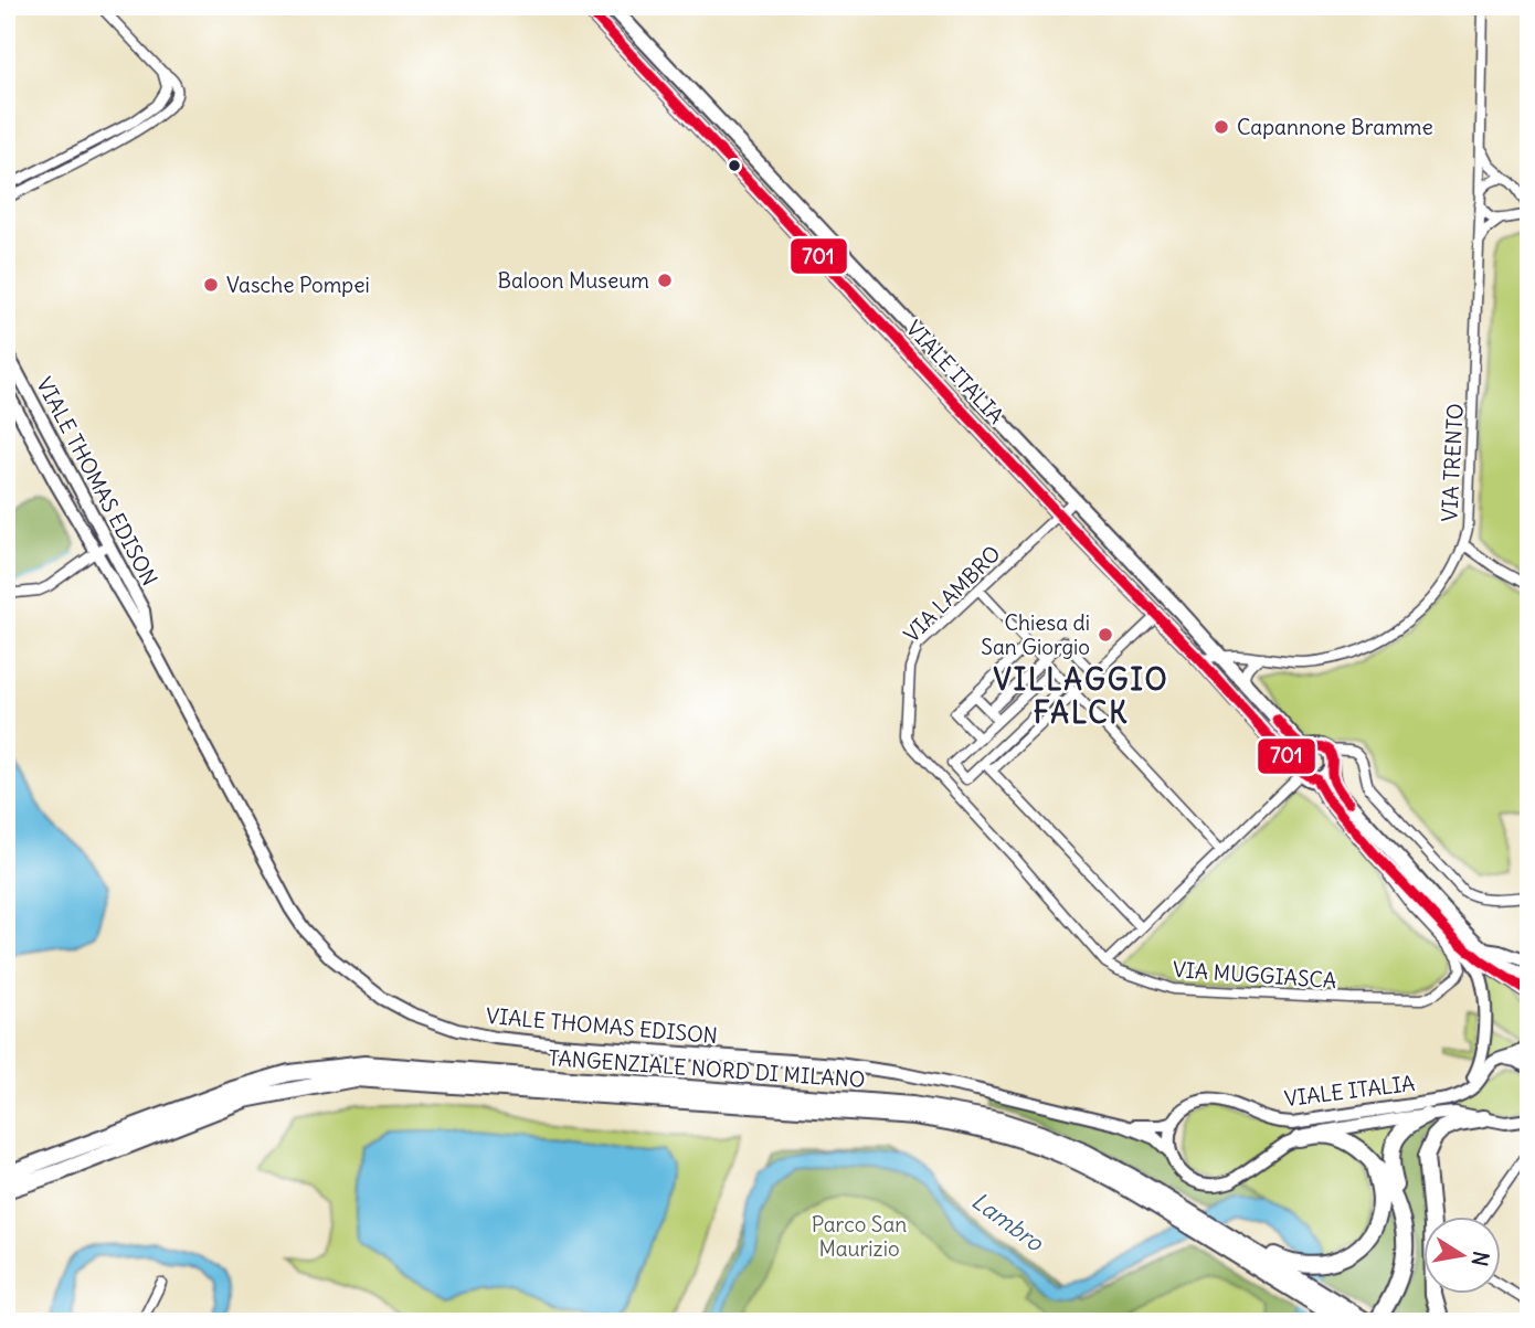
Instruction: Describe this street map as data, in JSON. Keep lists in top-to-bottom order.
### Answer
{
  "streets": {
    "highway": ["TANGENZIALE NORD DI MILANO"],
    "main road": ["VIALE ITALIA"],
    "street": [
      "VIA TRENTO",
      "VIALE THOMAS EDISON",
      "VIA LAMBRO",
      "VIA MUGGIASCA"
    ]
  },
  "crossings": [
    ["VIALE ITALIA", "VIA TRENTO"],
    ["VIALE ITALIA", "VIALE THOMAS EDISON"],
    ["VIALE ITALIA", "VIA LAMBRO"],
    ["VIA LAMBRO", "VIA MUGGIASCA"]
  ],
  "districts": ["VILLAGGIO FALCK"],
  "water": ["Lambro"],
  "parks": ["Parco San Maurizio"],
  "places": [
    "Capannone Bramme",
    "Baloon Museum",
    "Vasche Pompei",
    "Chiesa di San Giorgio"
  ],
  "lines": ["transit line 701"],
  "north": "right"
}
